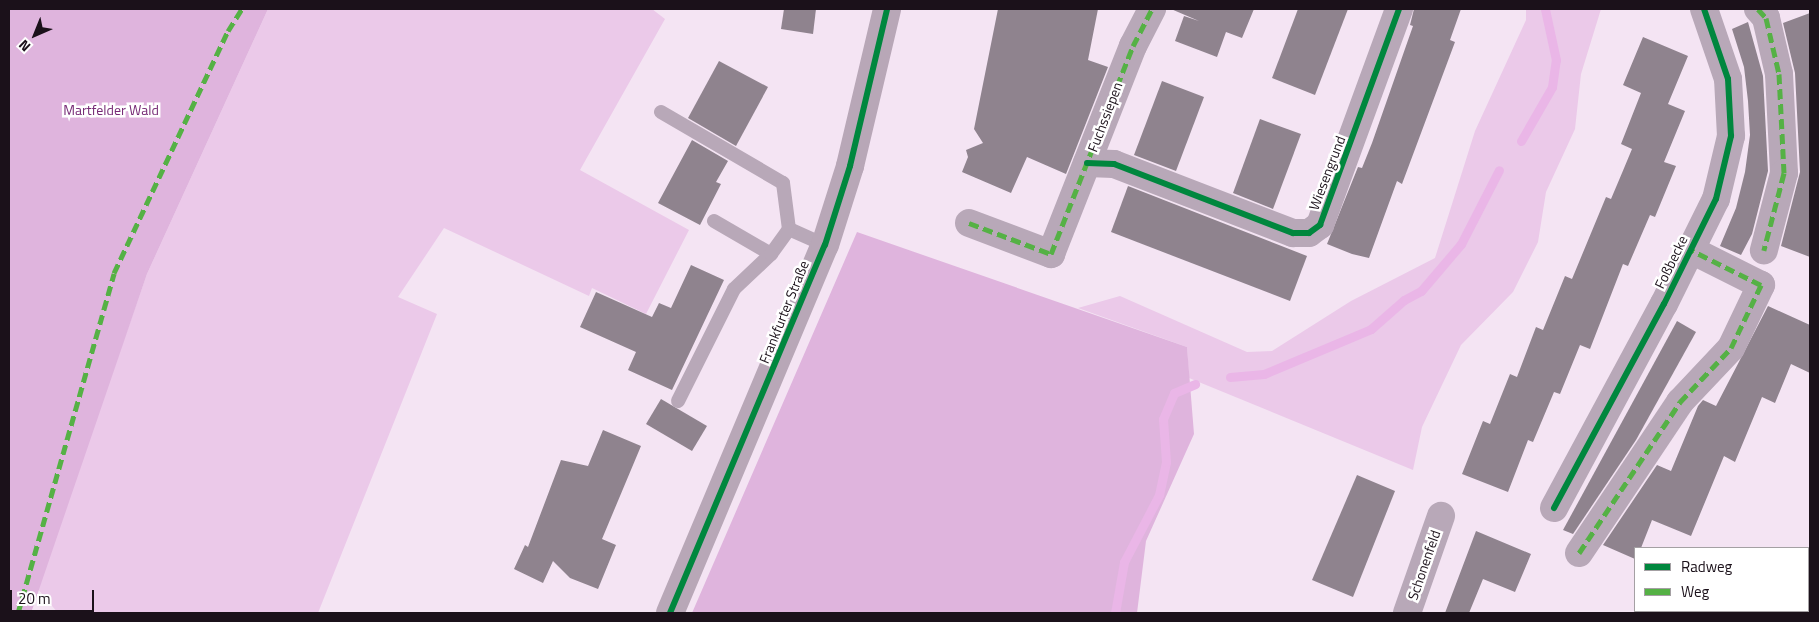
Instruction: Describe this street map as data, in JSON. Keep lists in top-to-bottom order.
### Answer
{
  "streets": {
    "main road": ["Frankfurter Straße"],
    "street": [
      "Fuchssiepen",
      "Wiesengrund",
      "Foßbecke",
      "Schonenfeld"
    ]
  },
  "crossings": [
    ["Fuchssiepen", "Wiesengrund"]
  ],
  "parks": ["Martfelder Wald"],
  "legend": ["Radweg", "Weg"],
  "scale_bar": "20 m",
  "north": "bottom left"
}
